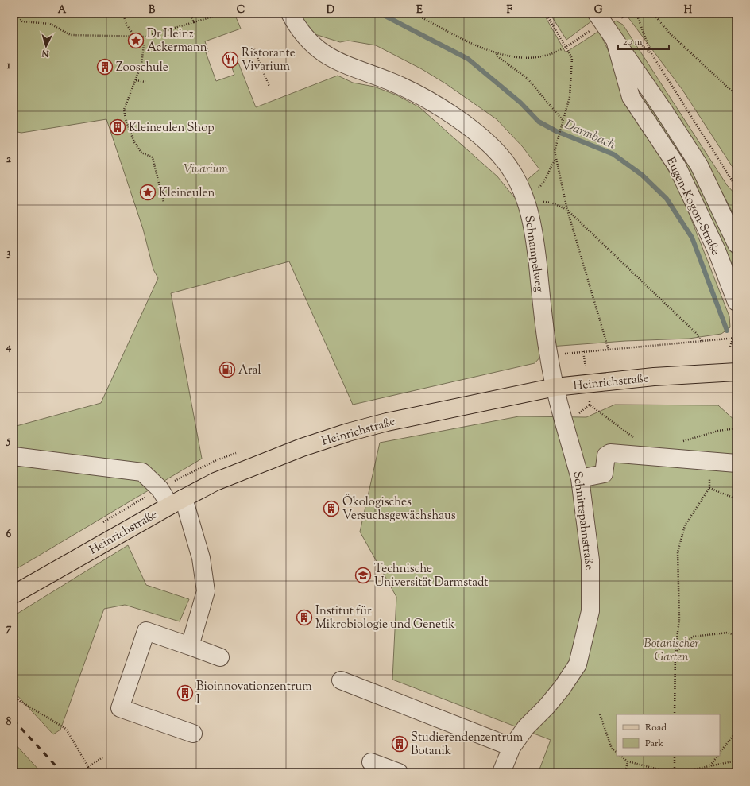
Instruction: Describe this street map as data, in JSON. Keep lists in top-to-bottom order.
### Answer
{
  "streets": {
    "main road": ["Heinrichstraße"],
    "street": ["Eugen-Kogon-Straße", "Schnampelweg", "Schnittspahnstraße"]
  },
  "crossings": [
    ["Schnampelweg", "Heinrichstraße"],
    ["Schnampelweg", "Schnittspahnstraße"],
    ["Heinrichstraße", "Schnittspahnstraße"]
  ],
  "water": ["Darmbach"],
  "parks": ["Vivarium", "Botanischer Garten"],
  "places": {
    "place": ["Dr Heinz Ackermann", "Kleineulen"],
    "restaurant": ["Ristorante Vivarium"],
    "building": [
      "Zooschule",
      "Kleineulen Shop",
      "Ökologisches Versuchsgewächshaus",
      "Institut für Mikrobiologie und Genetik",
      "Bioinnovationzentrum I",
      "Studierendenzentrum Botanik"
    ],
    "fuel station": ["Aral"],
    "school or university": ["Technische Universität Darmstadt"]
  },
  "legend": ["Road", "Park"],
  "scale_bar": "20 m",
  "north": "bottom",
  "grid": {
    "columns": [
      "A",
      "B",
      "C",
      "D",
      "E",
      "F",
      "G",
      "H"
    ],
    "rows": [
      "1",
      "2",
      "3",
      "4",
      "5",
      "6",
      "7",
      "8"
    ]
  }
}
